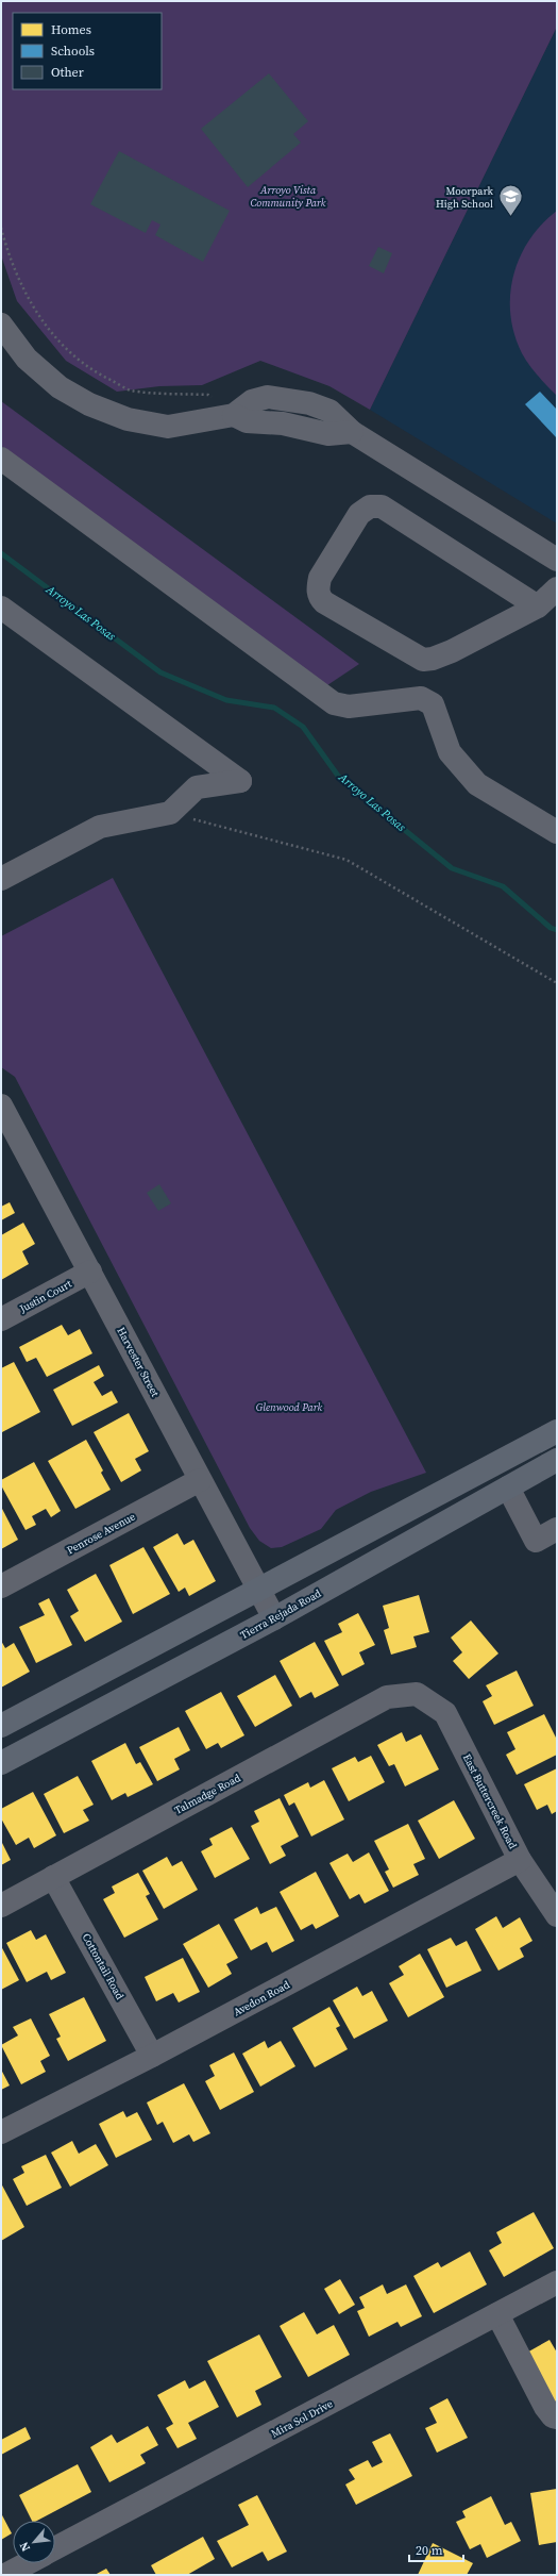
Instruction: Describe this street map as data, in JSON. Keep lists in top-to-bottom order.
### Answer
{
  "streets": {
    "main road": ["Tierra Rejada Road"],
    "street": [
      "Justin Court",
      "Harvester Street",
      "Penrose Avenue",
      "Talmadge Road",
      "East Buttercreek Road",
      "Cottontail Road",
      "Avedon Road",
      "Mira Sol Drive"
    ]
  },
  "crossings": [
    ["Justin Court", "Harvester Street"],
    ["Harvester Street", "Penrose Avenue"],
    ["Harvester Street", "Tierra Rejada Road"],
    ["Talmadge Road", "East Buttercreek Road"],
    ["Talmadge Road", "Cottontail Road"],
    ["East Buttercreek Road", "Avedon Road"],
    ["Cottontail Road", "Avedon Road"]
  ],
  "water": ["Arroyo Las Posas"],
  "parks": ["Arroyo Vista Community Park", "Glenwood Park"],
  "places": {
    "school or university": ["Moorpark High School"]
  },
  "legend": ["Homes", "Schools", "Other"],
  "scale_bar": "20 m",
  "north": "bottom left"
}
